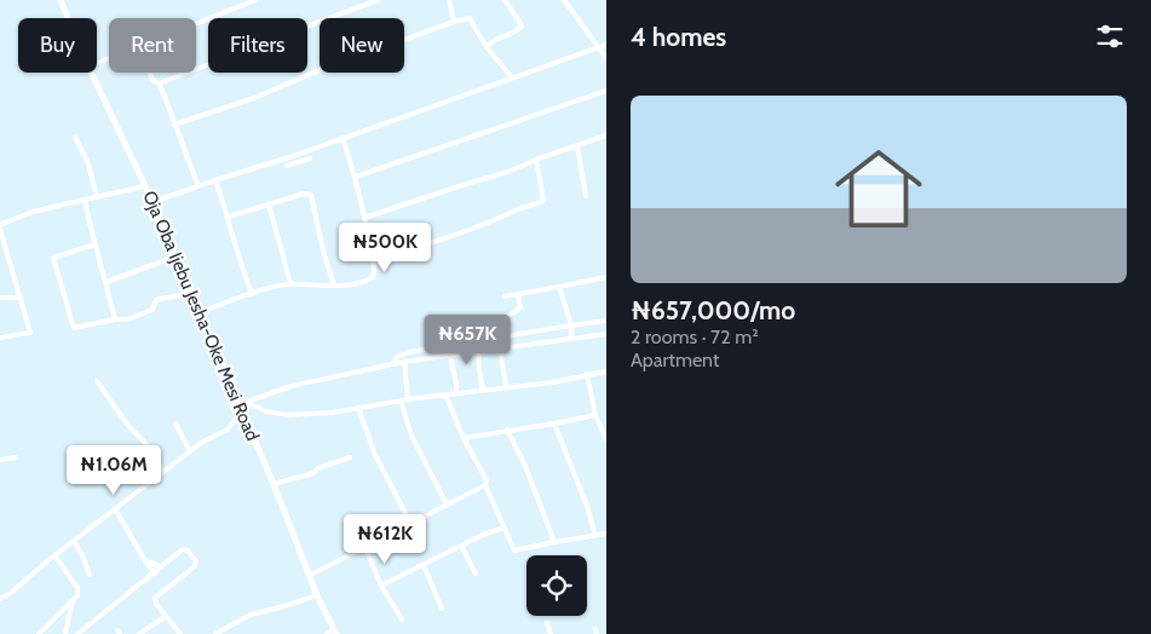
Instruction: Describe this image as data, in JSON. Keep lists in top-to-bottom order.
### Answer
{
  "streets": {
    "main road": ["Oja Oba Ijebu Jesha-Oke Mesi Road"]
  },
  "page": {
    "heading": "4 homes",
    "chip": [
      "Buy",
      "Rent",
      "Filters",
      "New"
    ],
    "list": [
      {
        "name": "₦657,000/mo",
        "note": "2 rooms · 72 m² · Apartment"
      }
    ],
    "price": [
      "₦500K",
      "₦657K",
      "₦1.06M",
      "₦612K"
    ]
  }
}
